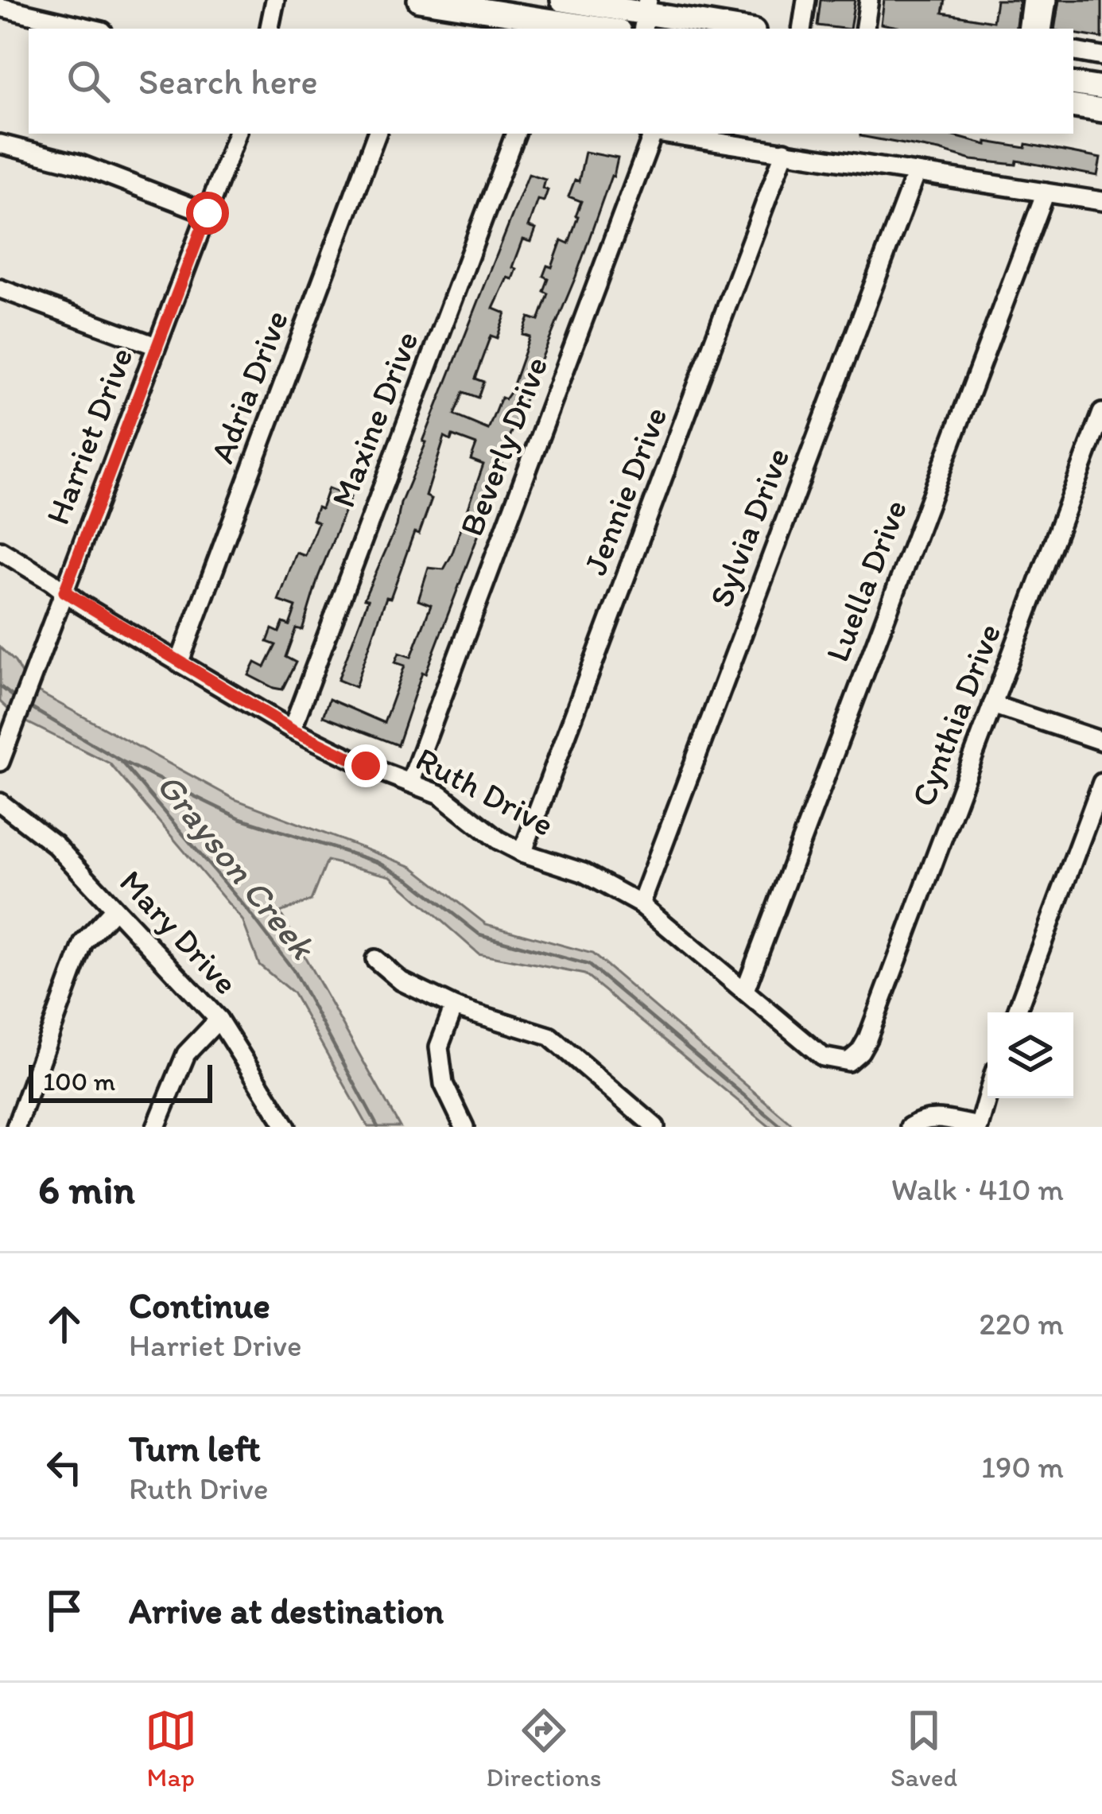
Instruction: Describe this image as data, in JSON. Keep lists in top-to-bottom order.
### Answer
{
  "streets": {
    "street": [
      "Adria Drive",
      "Maxine Drive",
      "Harriet Drive",
      "Beverly Drive",
      "Jennie Drive",
      "Sylvia Drive",
      "Luella Drive",
      "Cynthia Drive",
      "Ruth Drive",
      "Mary Drive"
    ]
  },
  "crossings": [
    ["Adria Drive", "Ruth Drive"],
    ["Maxine Drive", "Ruth Drive"],
    ["Harriet Drive", "Ruth Drive"],
    ["Beverly Drive", "Ruth Drive"],
    ["Jennie Drive", "Ruth Drive"],
    ["Sylvia Drive", "Ruth Drive"],
    ["Luella Drive", "Ruth Drive"],
    ["Cynthia Drive", "Ruth Drive"]
  ],
  "water": ["Grayson Creek"],
  "scale_bar": "100 m",
  "page": {
    "search": "Search here",
    "scale": "100 m",
    "heading": ["6 min", "Walk · 410 m"],
    "list": [
      ["Continue", "Harriet Drive", "220 m"],
      ["Turn left", "Ruth Drive", "190 m"],
      "Arrive at destination"
    ],
    "nav": ["Map", "Directions", "Saved"]
  }
}
